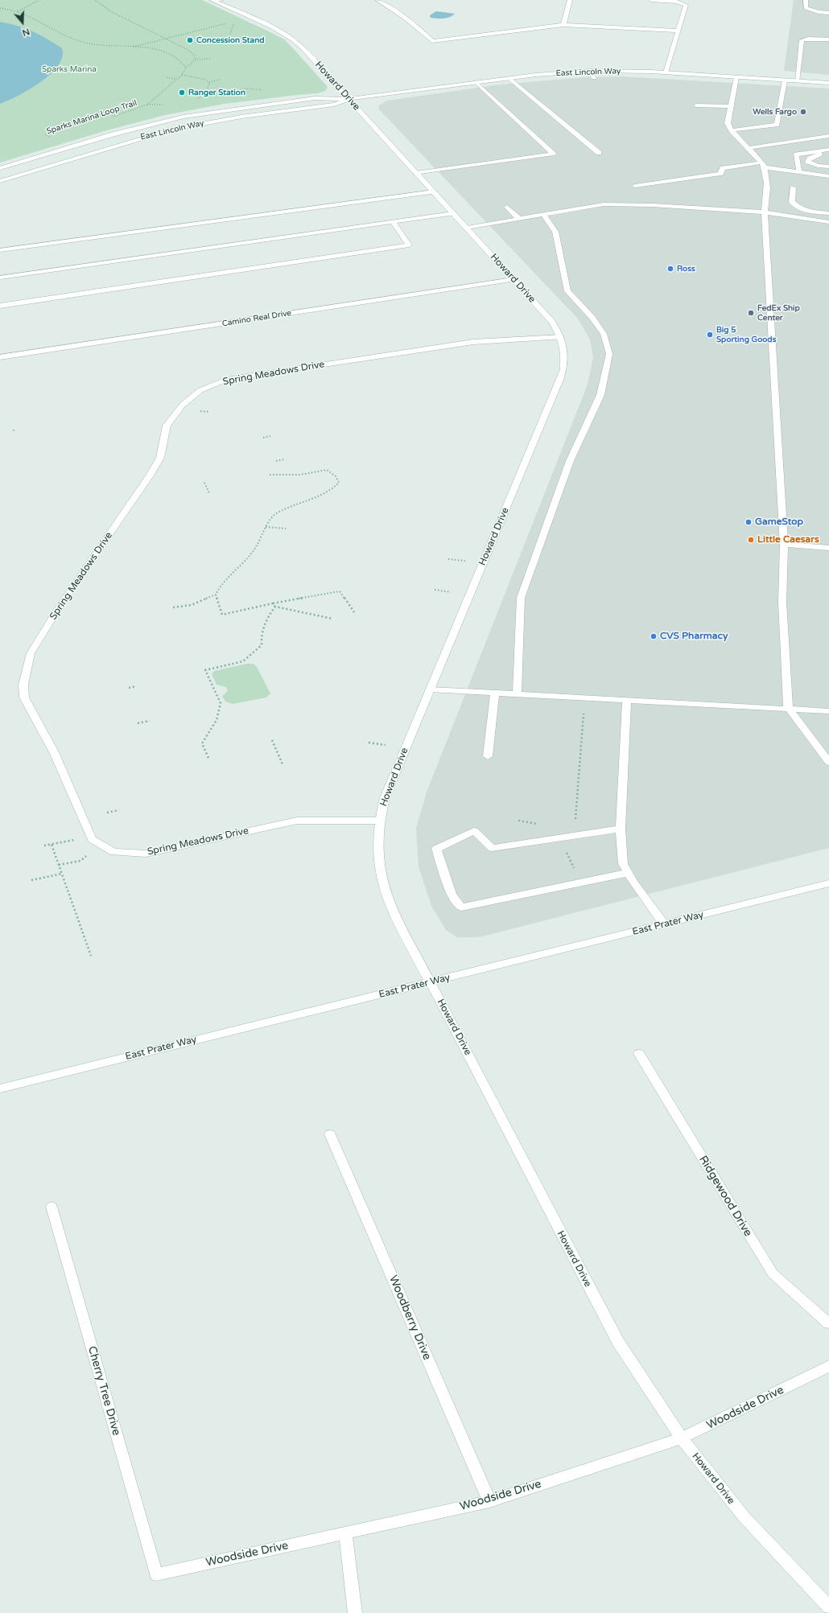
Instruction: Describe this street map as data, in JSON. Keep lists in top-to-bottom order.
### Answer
{
  "streets": {
    "street": [
      "East Lincoln Way",
      "Howard Drive",
      "Camino Real Drive",
      "Spring Meadows Drive",
      "East Prater Way",
      "Ridgewood Drive",
      "Woodberry Drive",
      "Cherry Tree Drive",
      "Woodside Drive"
    ],
    "path": ["Sparks Marina Loop Trail"]
  },
  "crossings": [
    ["East Lincoln Way", "Howard Drive"],
    ["Howard Drive", "Camino Real Drive"],
    ["Howard Drive", "Spring Meadows Drive"],
    ["Howard Drive", "East Prater Way"],
    ["Howard Drive", "Woodside Drive"],
    ["Woodberry Drive", "Woodside Drive"],
    ["Cherry Tree Drive", "Woodside Drive"]
  ],
  "parks": ["Sparks Marina"],
  "places": [
    "Concession Stand",
    "Ranger Station",
    "Wells Fargo",
    "Ross",
    "FedEx Ship Center",
    "Big 5 Sporting Goods",
    "GameStop",
    "Little Caesars",
    "CVS Pharmacy"
  ],
  "north": "bottom"
}
